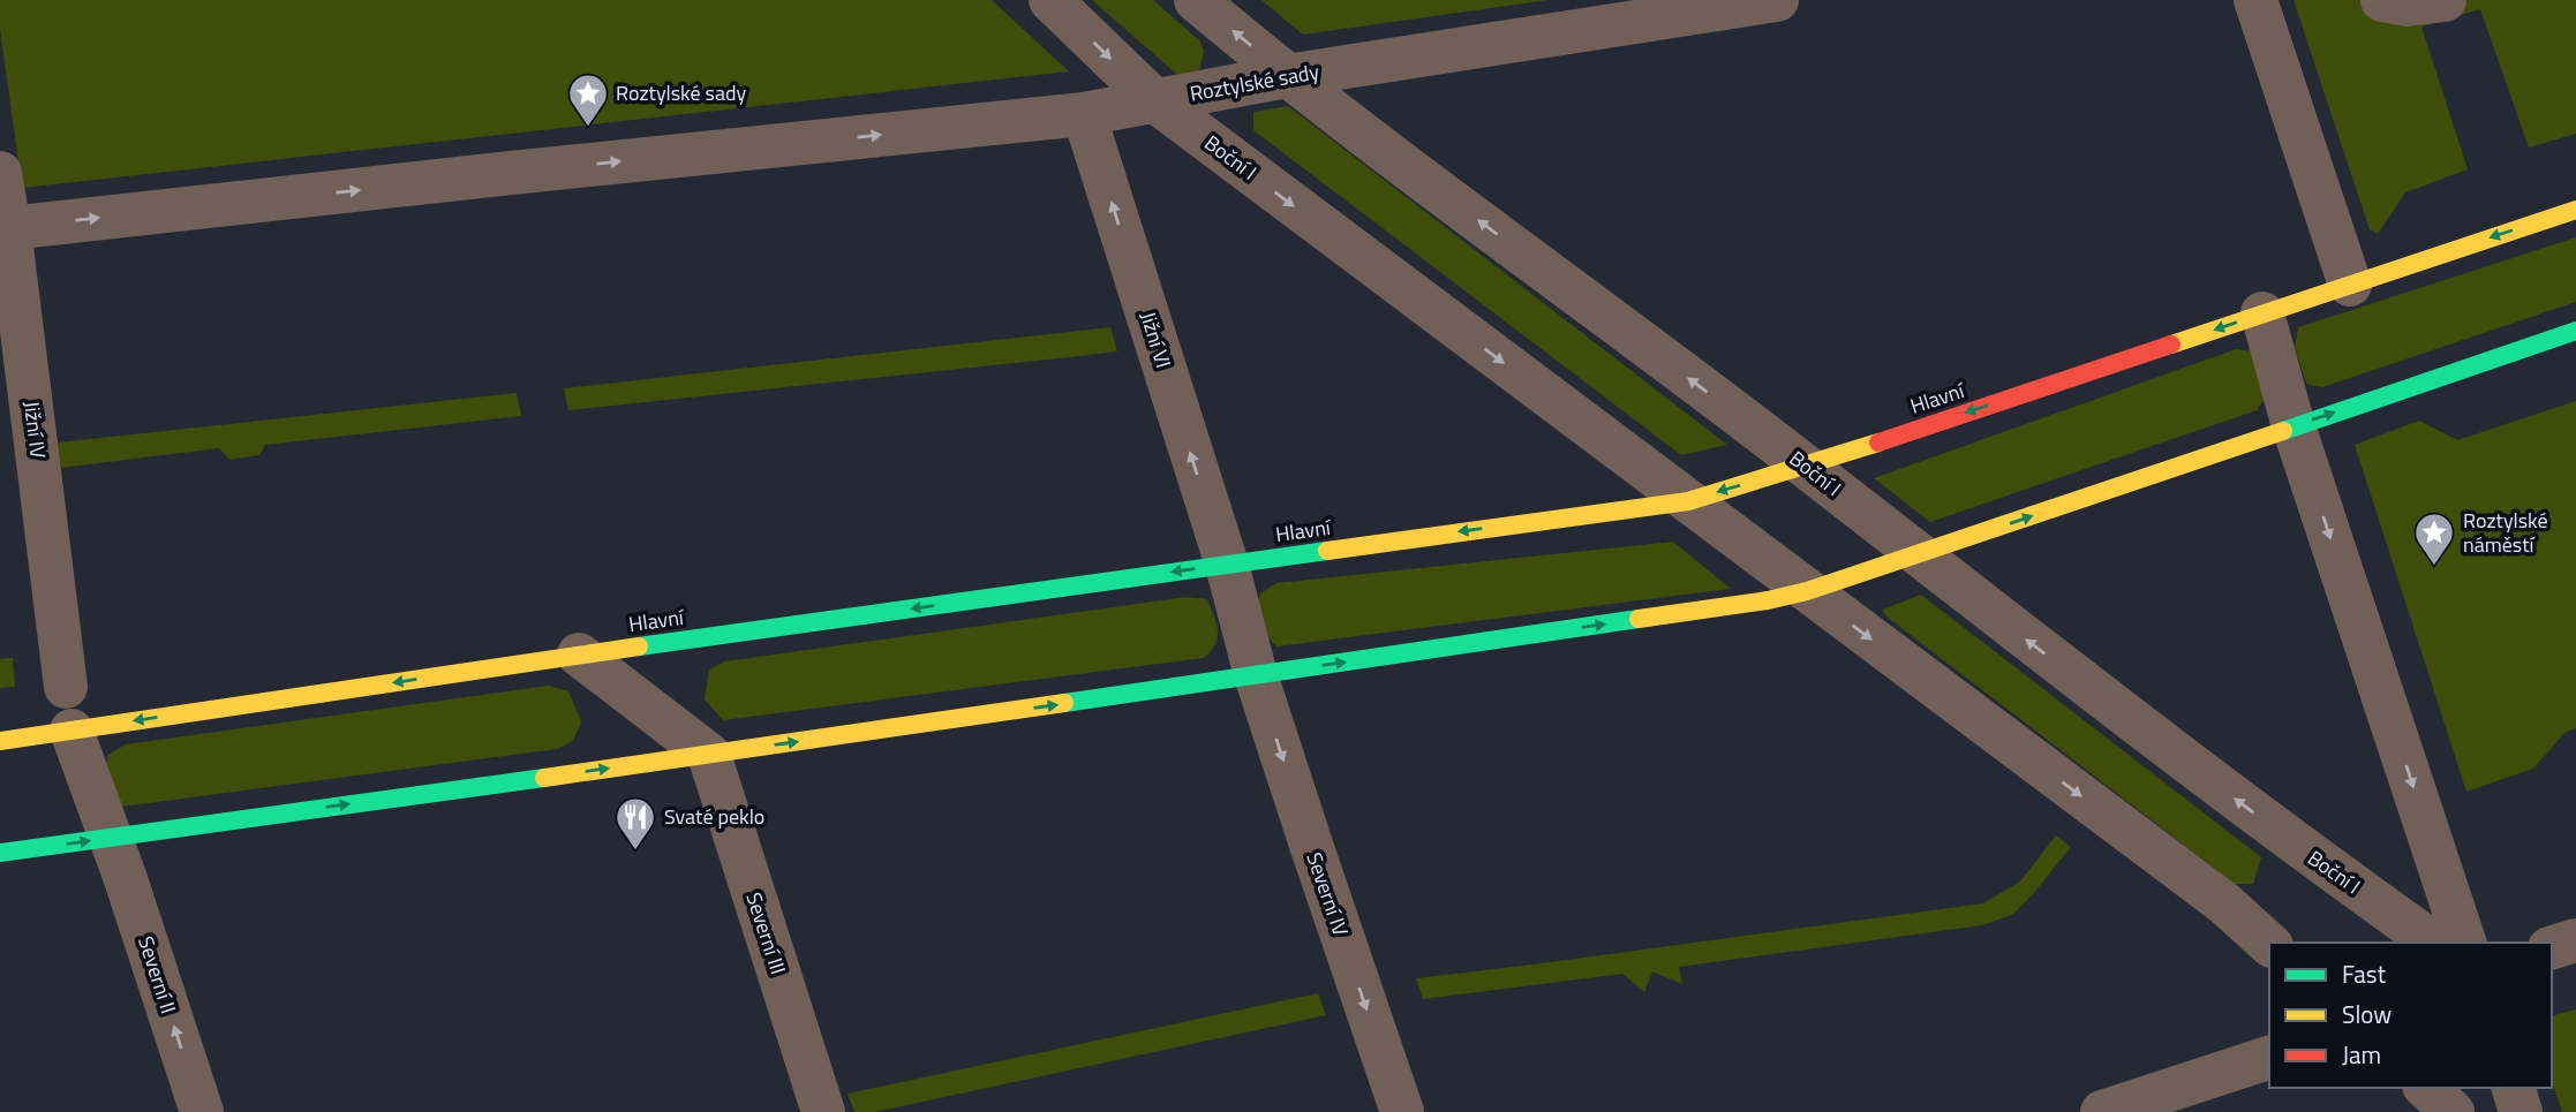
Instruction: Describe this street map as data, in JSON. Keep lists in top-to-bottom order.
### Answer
{
  "streets": {
    "street": [
      "Roztylské sady",
      "Boční I",
      "Jižní VI",
      "Hlavní",
      "Jižní IV",
      "Severní IV",
      "Severní III",
      "Severní II"
    ]
  },
  "crossings": [
    ["Roztylské sady", "Boční I"],
    ["Roztylské sady", "Jižní VI"],
    ["Roztylské sady", "Jižní IV"],
    ["Boční I", "Hlavní"],
    ["Jižní VI", "Hlavní"],
    ["Jižní VI", "Severní IV"],
    ["Hlavní", "Severní II"]
  ],
  "one_way": [
    "Roztylské sady",
    "Jižní VI",
    "Severní IV",
    "Severní II"
  ],
  "places": {
    "place": ["Roztylské sady", "Roztylské náměstí"],
    "restaurant": ["Svaté peklo"]
  },
  "legend": ["Fast", "Slow", "Jam"]
}
